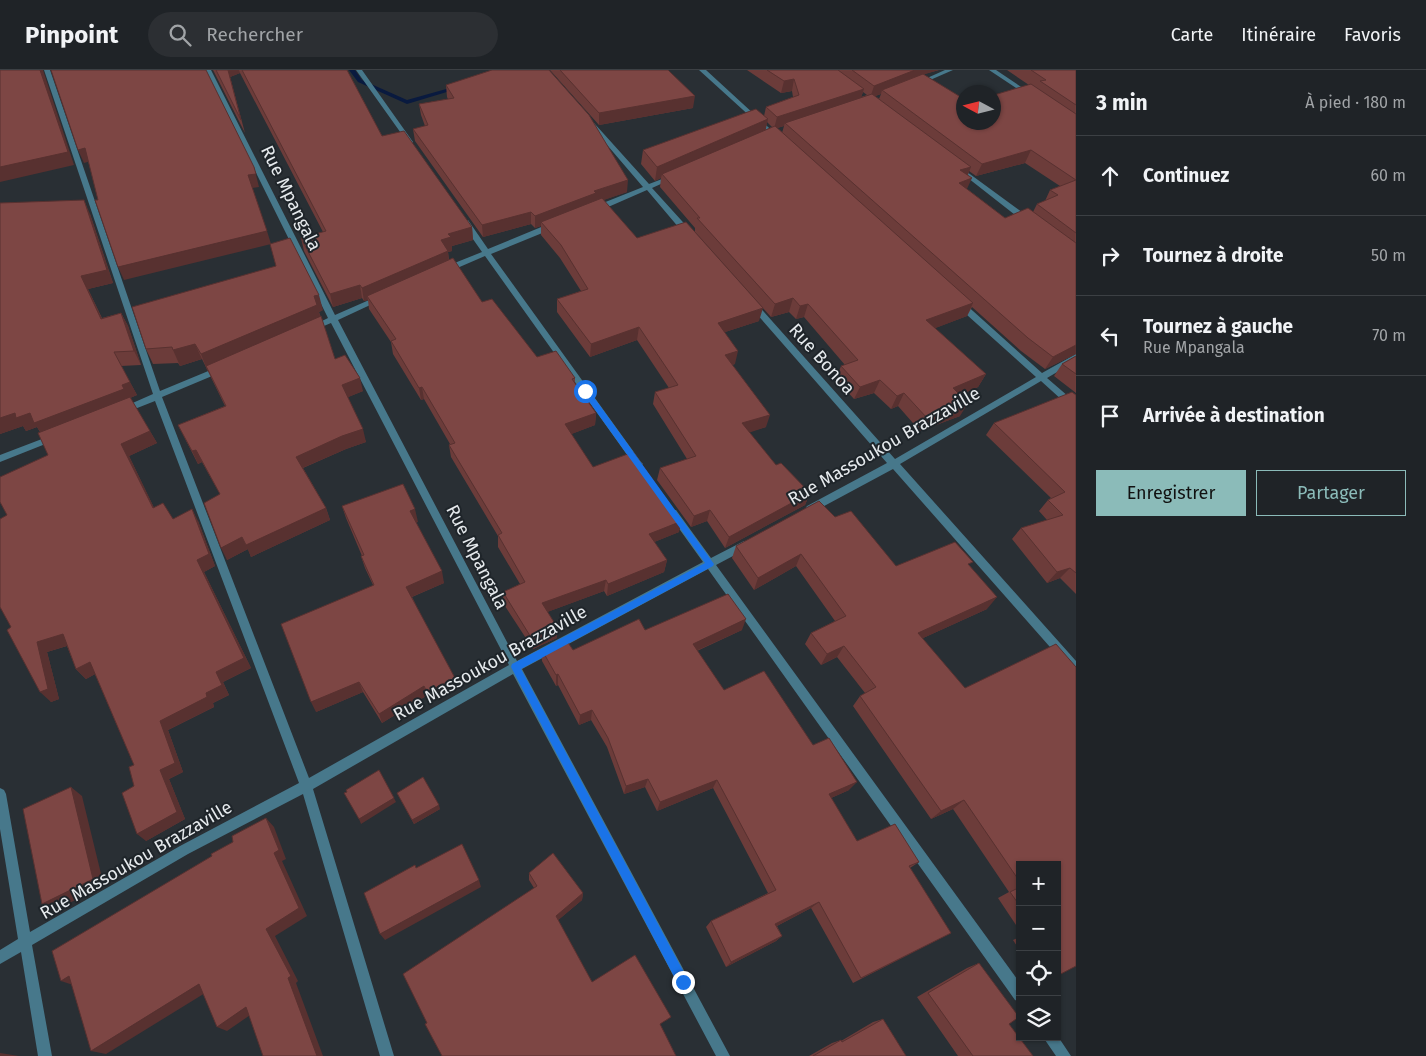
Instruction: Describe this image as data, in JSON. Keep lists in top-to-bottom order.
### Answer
{
  "streets": {
    "street": ["Rue Mpangala", "Rue Bonoa", "Rue Massoukou Brazzaville"]
  },
  "crossings": [
    ["Rue Mpangala", "Rue Massoukou Brazzaville"],
    ["Rue Bonoa", "Rue Massoukou Brazzaville"]
  ],
  "north": "left",
  "page": {
    "header": "Pinpoint",
    "search": "Rechercher",
    "nav": ["Carte", "Itinéraire", "Favoris"],
    "heading": ["3 min", "À pied · 180 m"],
    "list": [
      ["Continuez", "60 m"],
      ["Tournez à droite", "50 m"],
      ["Tournez à gauche", "Rue Mpangala", "70 m"],
      "Arrivée à destination"
    ],
    "buttons": ["Enregistrer", "Partager"],
    "map_buttons": ["+", "−"]
  }
}
